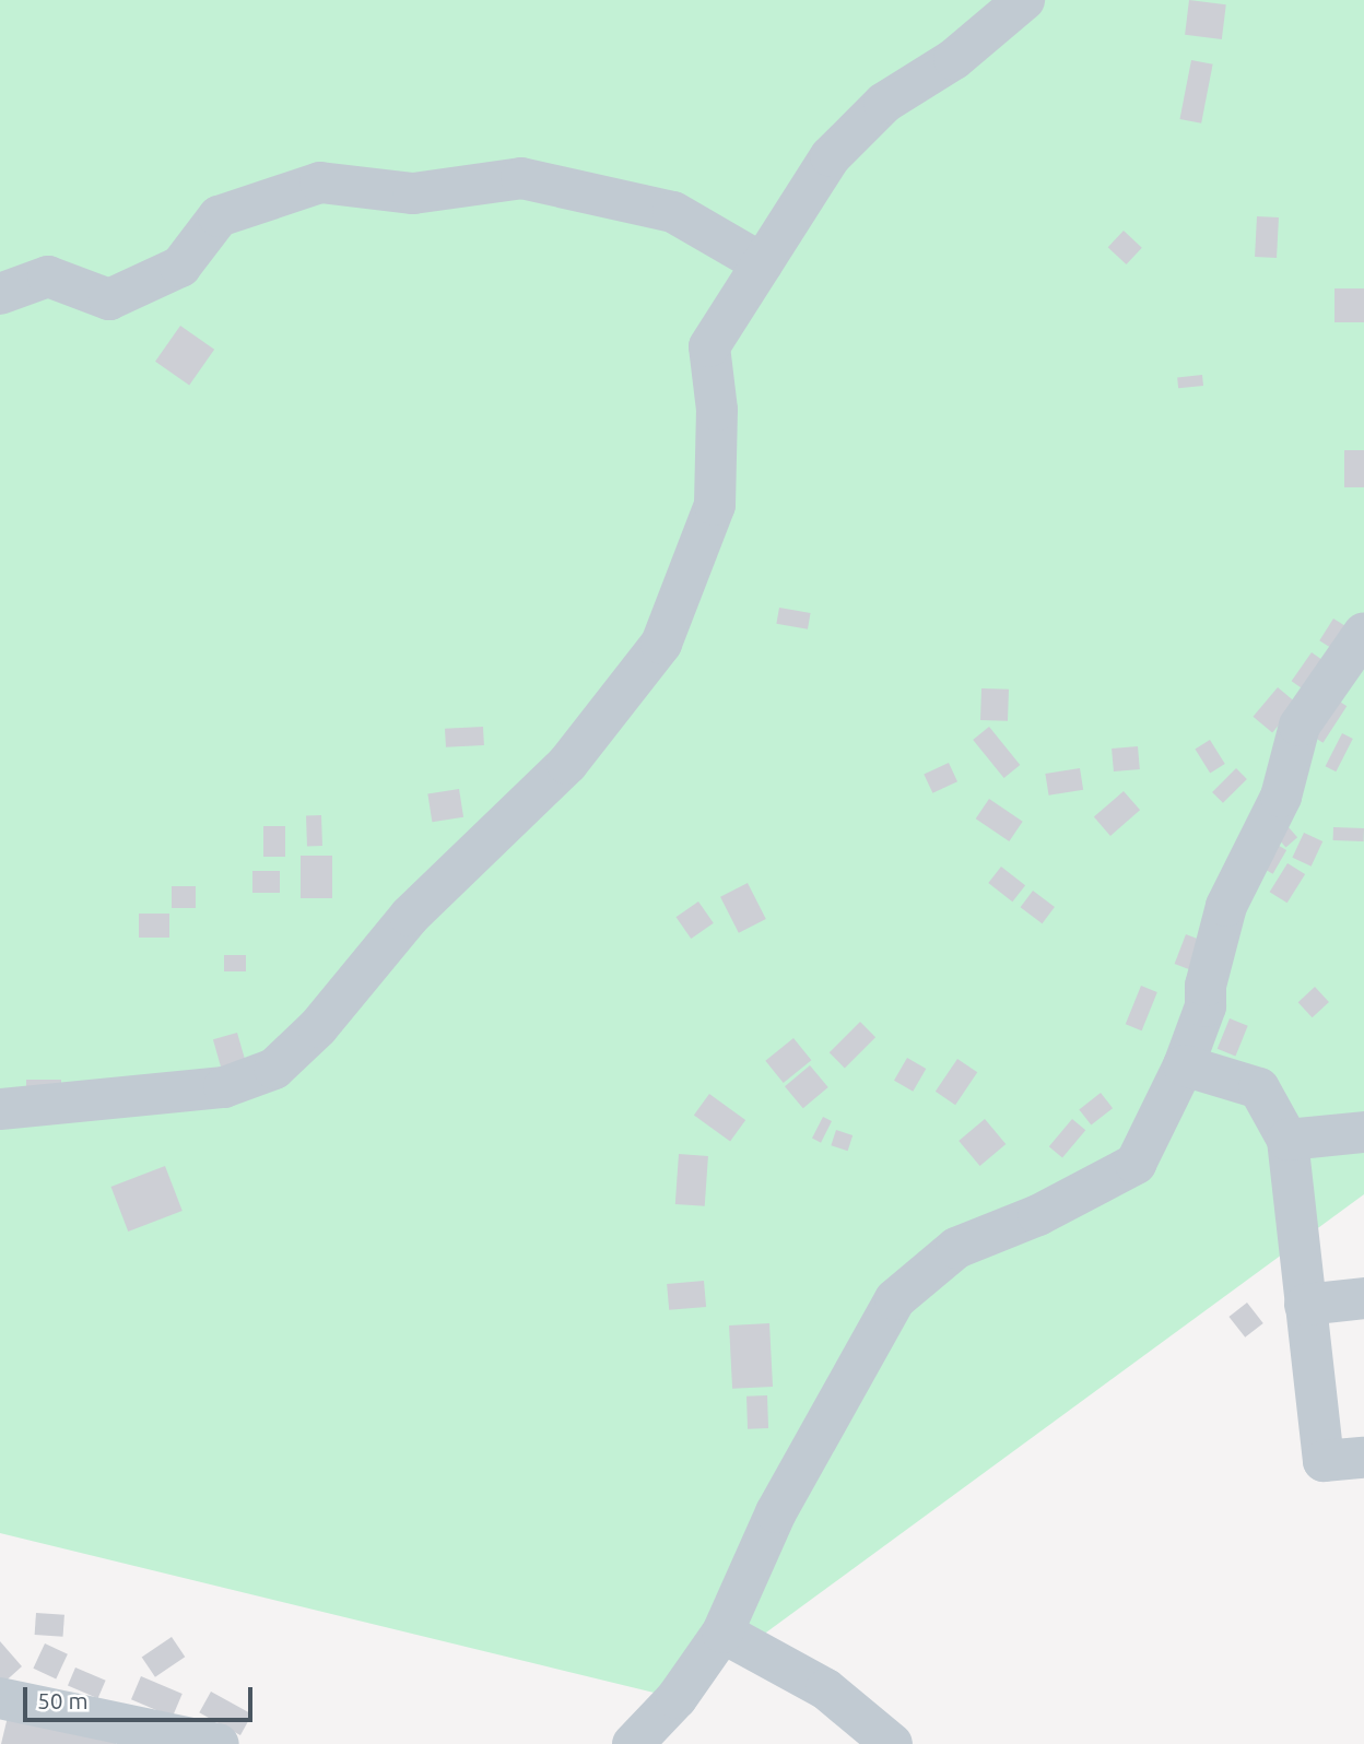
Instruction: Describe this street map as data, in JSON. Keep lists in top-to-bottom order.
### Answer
{
  "scale_bar": "50 m"
}
